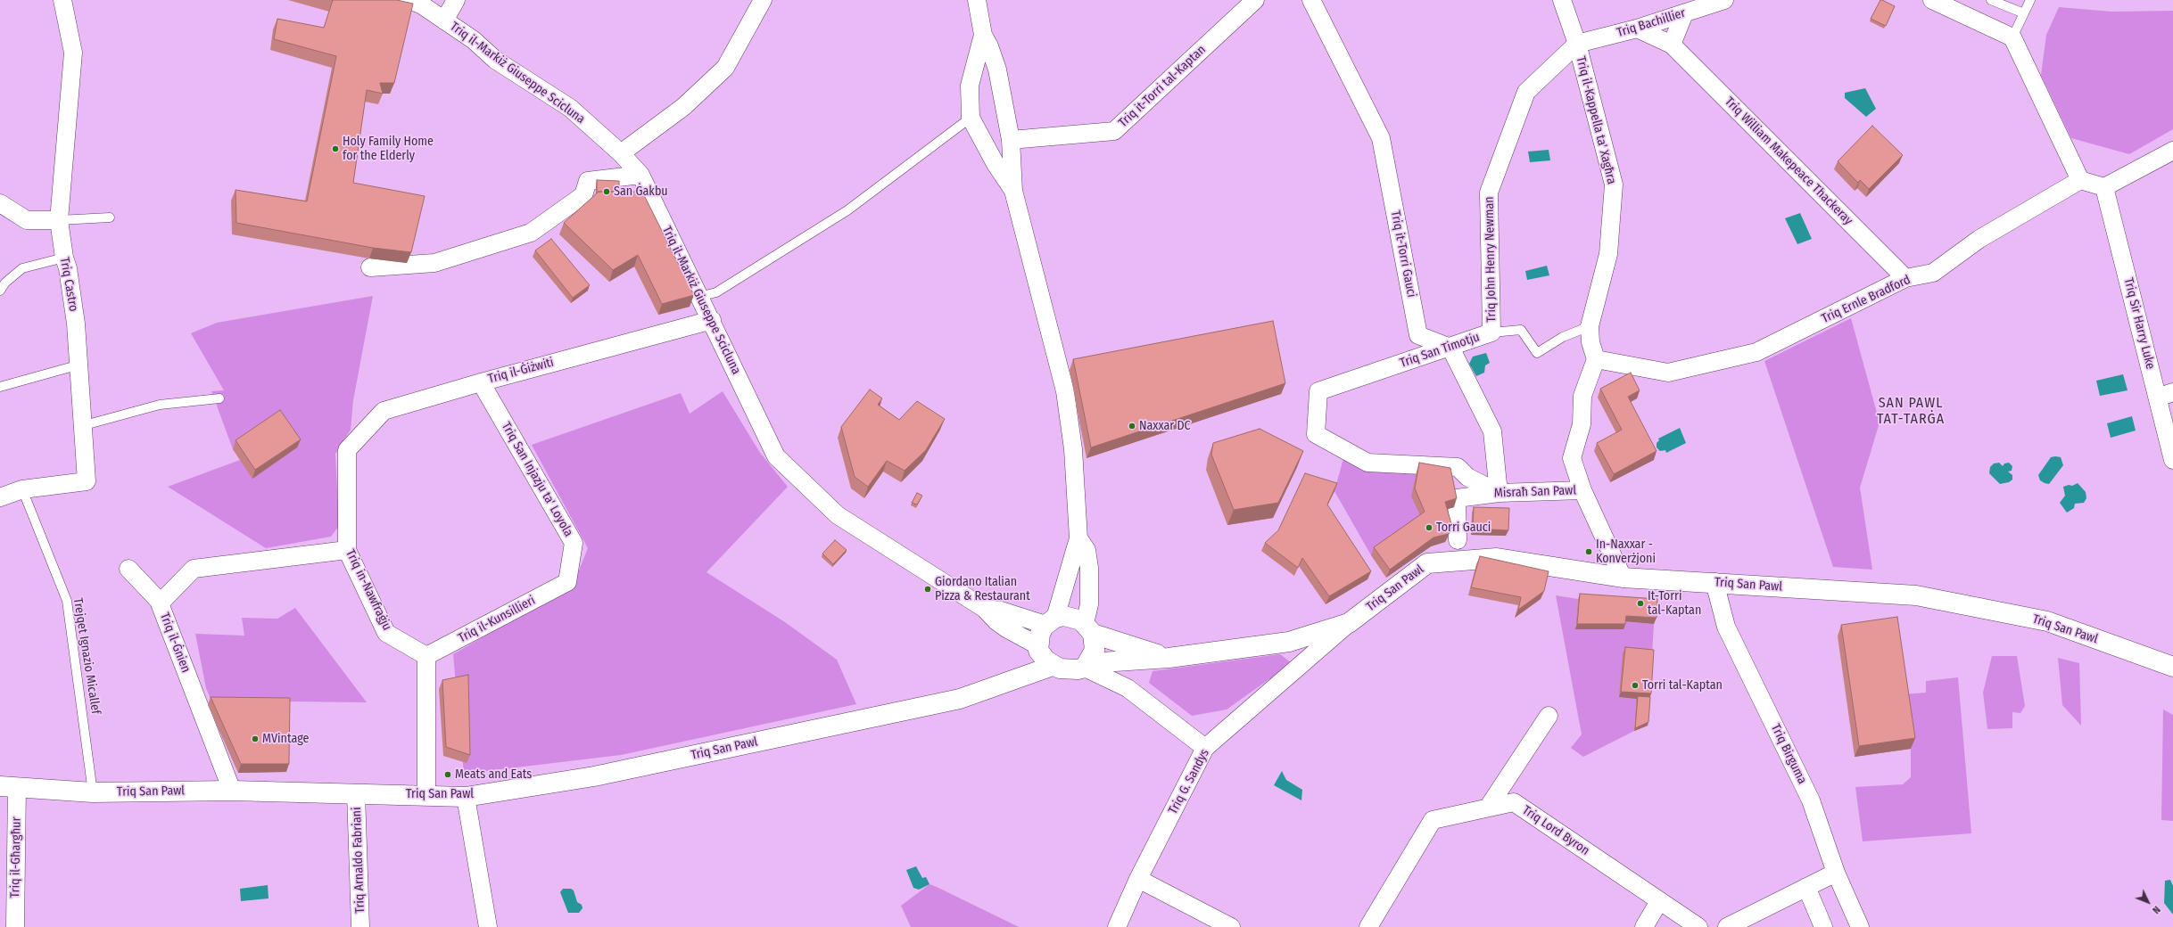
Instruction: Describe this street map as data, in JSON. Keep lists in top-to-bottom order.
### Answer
{
  "streets": {
    "main road": ["Triq San Pawl"],
    "street": [
      "Triq Bachillier",
      "Triq il-Markiż Giuseppe Scicluna",
      "Triq it-Torri tal-Kaptan",
      "Triq il-Kappella ta' Xagħra",
      "Triq William Makepeace Thackeray",
      "Triq it-Torri Gauci",
      "Triq John Henry Newman",
      "Triq Castro",
      "Triq Ernle Bradford",
      "Triq Sir Harry Luke",
      "Triq San Timotju",
      "Triq il-Ġiżwiti",
      "Triq San Injazju ta' Loyola",
      "Misraħ San Pawl",
      "Triq in-Nawfraġju",
      "Triq il-Kunsillieri",
      "Triq il-Ġnien",
      "Triq Birguma",
      "Triq G. Sandys",
      "Triq Lord Byron",
      "Triq il-Għargħur",
      "Triq Arnaldo Fabriani"
    ],
    "lane": ["Trejqet Ignazio Micallef"]
  },
  "crossings": [
    ["Triq Bachillier", "Triq il-Kappella ta' Xagħra"],
    ["Triq Bachillier", "Triq William Makepeace Thackeray"],
    ["Triq Bachillier", "Triq John Henry Newman"],
    ["Triq il-Markiż Giuseppe Scicluna", "Triq il-Ġiżwiti"],
    ["Triq il-Markiż Giuseppe Scicluna", "Triq San Pawl"],
    ["Triq il-Kappella ta' Xagħra", "Triq John Henry Newman"],
    ["Triq il-Kappella ta' Xagħra", "Triq Ernle Bradford"],
    ["Triq il-Kappella ta' Xagħra", "Triq San Timotju"],
    ["Triq William Makepeace Thackeray", "Triq Ernle Bradford"],
    ["Triq it-Torri Gauci", "Triq San Timotju"],
    ["Triq John Henry Newman", "Triq San Timotju"],
    ["Triq Castro", "Trejqet Ignazio Micallef"],
    ["Triq San Timotju", "Misraħ San Pawl"],
    ["Triq il-Ġiżwiti", "Triq San Injazju ta' Loyola"],
    ["Triq il-Ġiżwiti", "Triq in-Nawfraġju"],
    ["Triq San Injazju ta' Loyola", "Triq il-Kunsillieri"],
    ["Misraħ San Pawl", "Triq San Pawl"],
    ["Triq San Pawl", "Triq il-Ġnien"],
    ["Triq San Pawl", "Trejqet Ignazio Micallef"],
    ["Triq San Pawl", "Triq Birguma"],
    ["Triq San Pawl", "Triq G. Sandys"],
    ["Triq San Pawl", "Triq il-Għargħur"],
    ["Triq San Pawl", "Triq Arnaldo Fabriani"],
    ["Triq in-Nawfraġju", "Triq il-Kunsillieri"],
    ["Triq in-Nawfraġju", "Triq il-Ġnien"]
  ],
  "districts": ["SAN PAWL TAT-TARĠA"],
  "places": [
    "Holy Family Home for the Elderly",
    "San Ġakbu",
    "Naxxar DC",
    "Torri Gauci",
    "In-Naxxar - Konverżjoni",
    "Giordano Italian Pizza & Restaurant",
    "It-Torri tal-Kaptan",
    "Torri tal-Kaptan",
    "MVintage",
    "Meats and Eats"
  ],
  "north": "bottom right"
}
